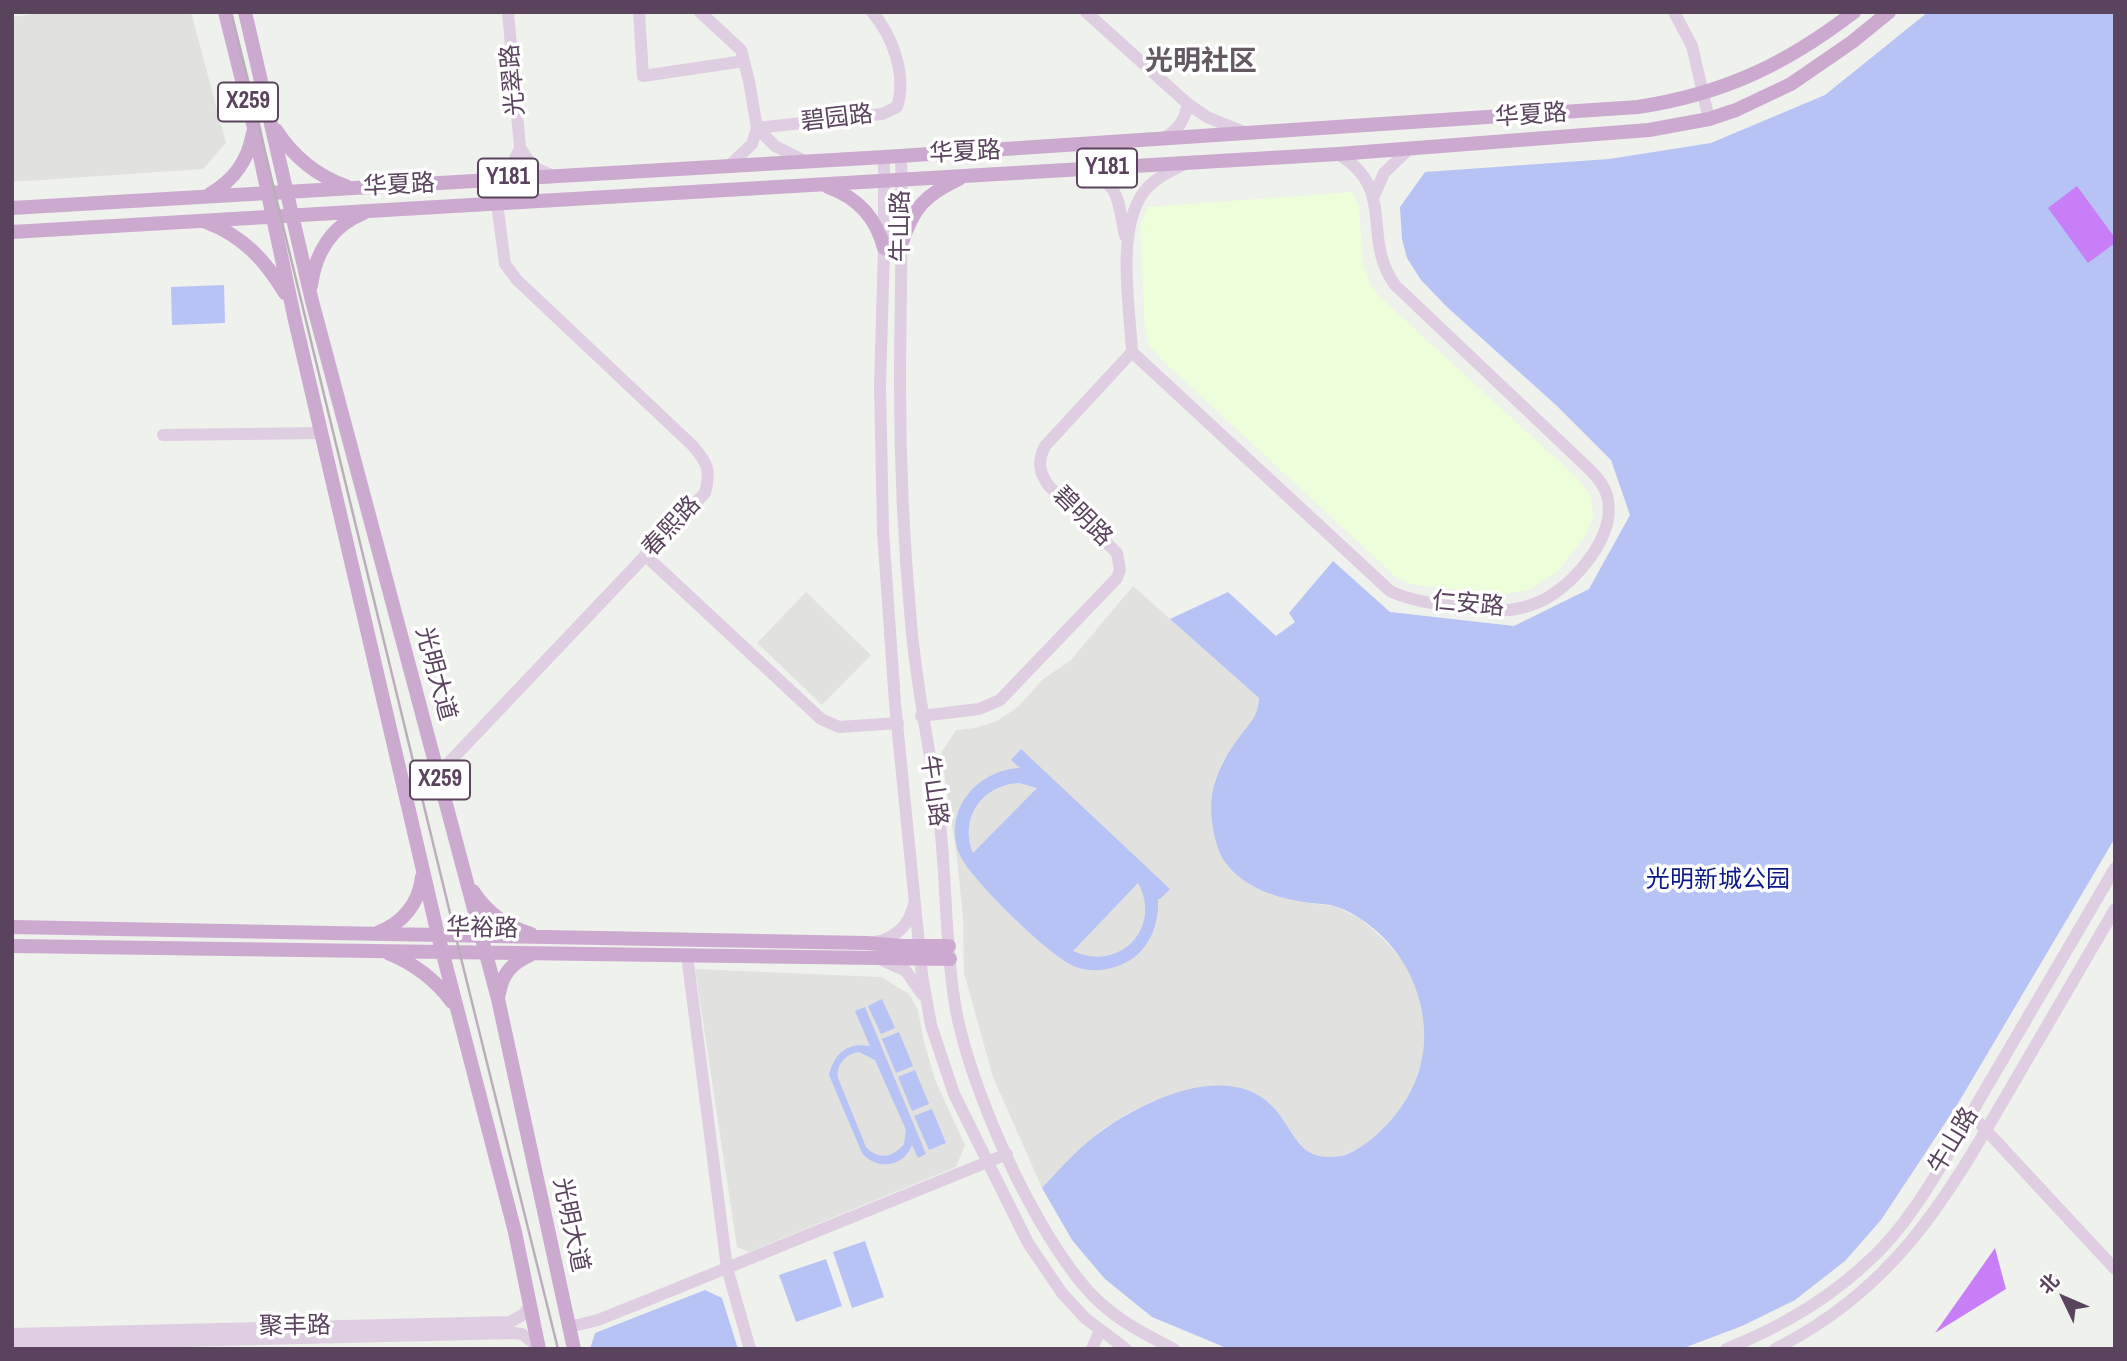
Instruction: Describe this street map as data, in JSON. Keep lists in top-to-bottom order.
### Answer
{
  "streets": {
    "main road": [
      "X259",
      "华夏路",
      "Y181",
      "光明大道",
      "华裕路"
    ],
    "street": [
      "光翠路",
      "碧园路",
      "牛山路",
      "碧明路",
      "春熙路",
      "仁安路",
      "聚丰路"
    ]
  },
  "crossings": [
    ["光翠路", "华夏路"],
    ["X259", "华夏路"],
    ["X259", "华裕路"],
    ["X259", "聚丰路"],
    ["华夏路", "牛山路"],
    ["华夏路", "春熙路"],
    ["华夏路", "仁安路"],
    ["华夏路", "光明大道"],
    ["牛山路", "碧明路"],
    ["牛山路", "华裕路"],
    ["碧明路", "仁安路"],
    ["春熙路", "光明大道"],
    ["光明大道", "华裕路"]
  ],
  "districts": ["光明社区"],
  "parks": ["光明新城公园"],
  "north": "top left"
}
